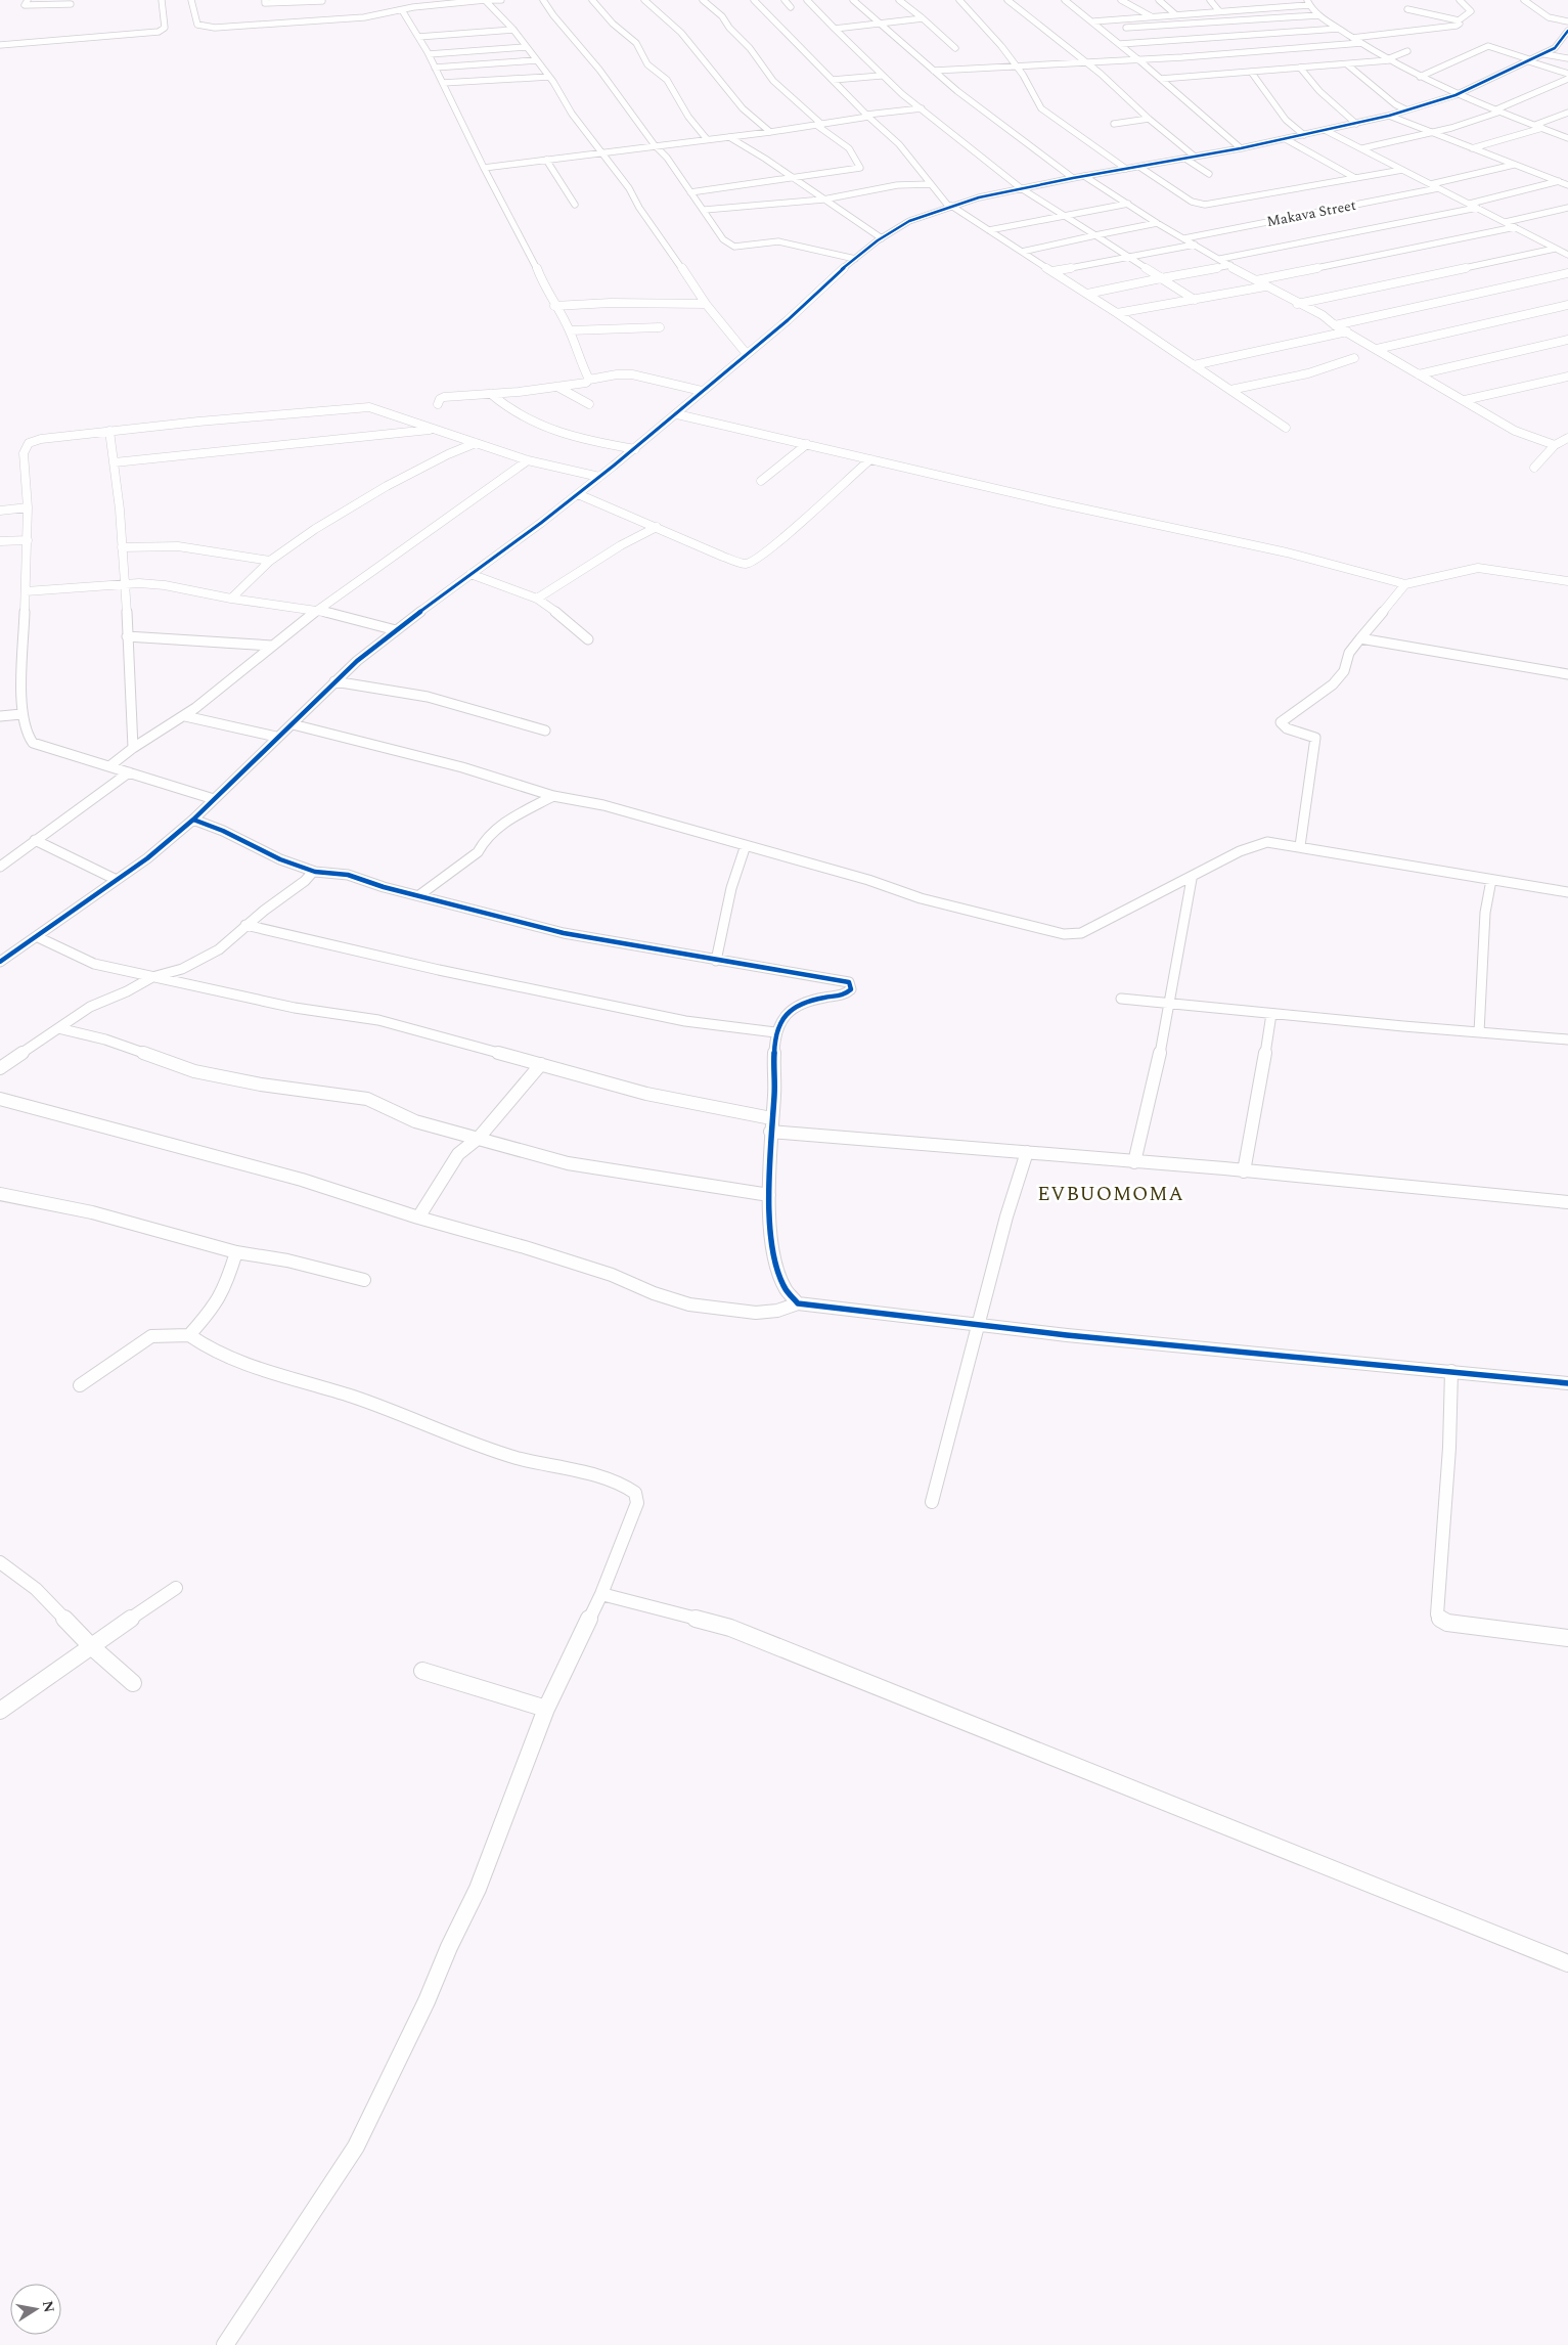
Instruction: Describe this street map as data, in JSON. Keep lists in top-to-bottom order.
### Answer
{
  "streets": {
    "street": ["Makava Street"]
  },
  "districts": ["EVBUOMOMA"],
  "north": "right"
}
